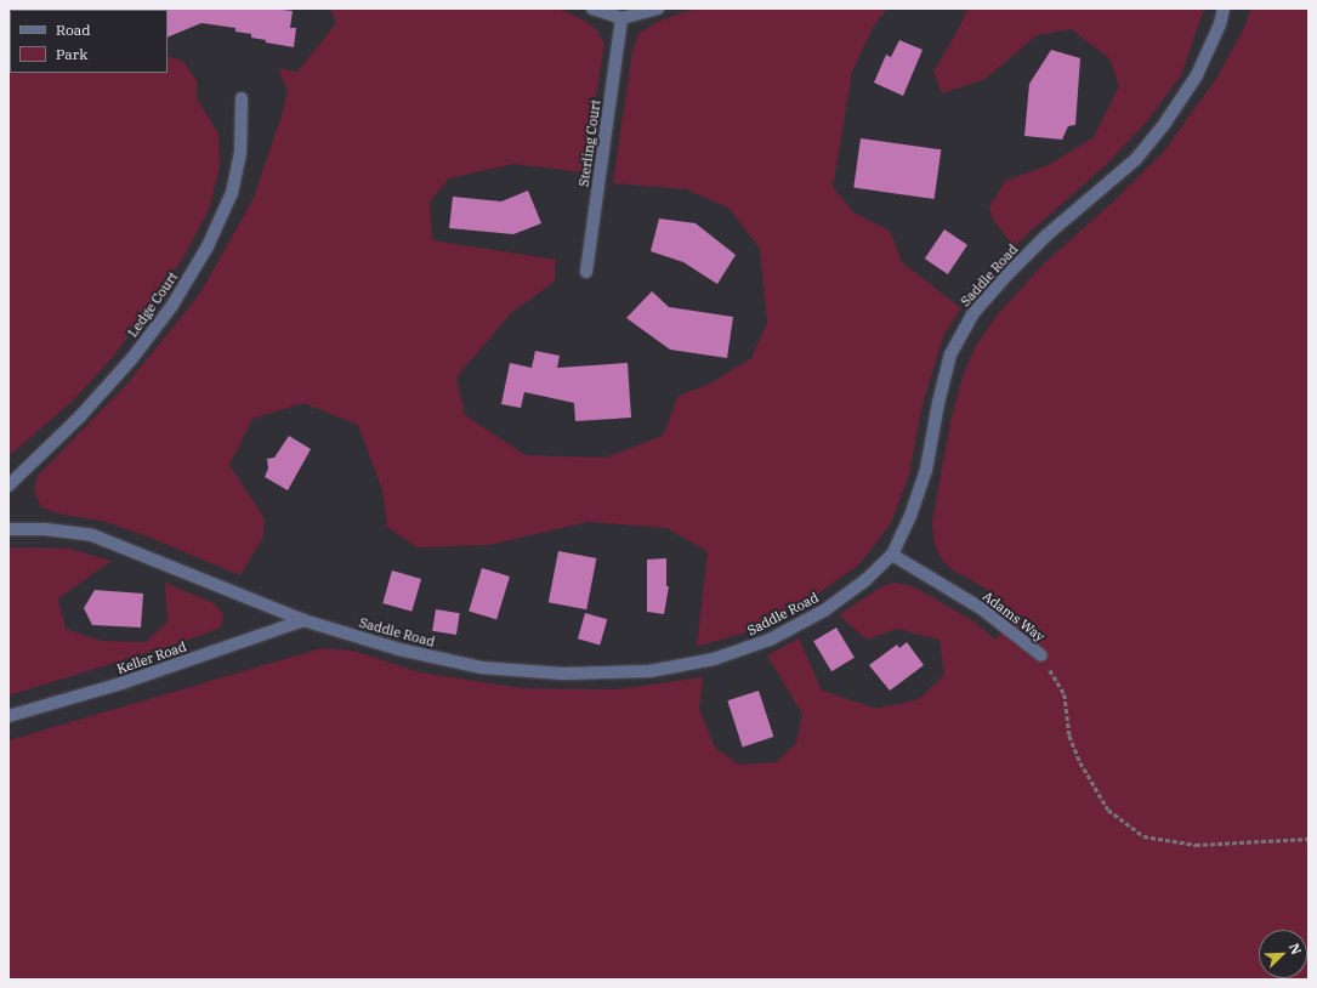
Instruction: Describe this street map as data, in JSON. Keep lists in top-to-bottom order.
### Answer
{
  "streets": {
    "street": [
      "Sterling Court",
      "Saddle Road",
      "Ledge Court",
      "Adams Way",
      "Keller Road"
    ]
  },
  "crossings": [
    ["Saddle Road", "Adams Way"],
    ["Saddle Road", "Keller Road"]
  ],
  "legend": ["Road", "Park"],
  "north": "top right"
}
